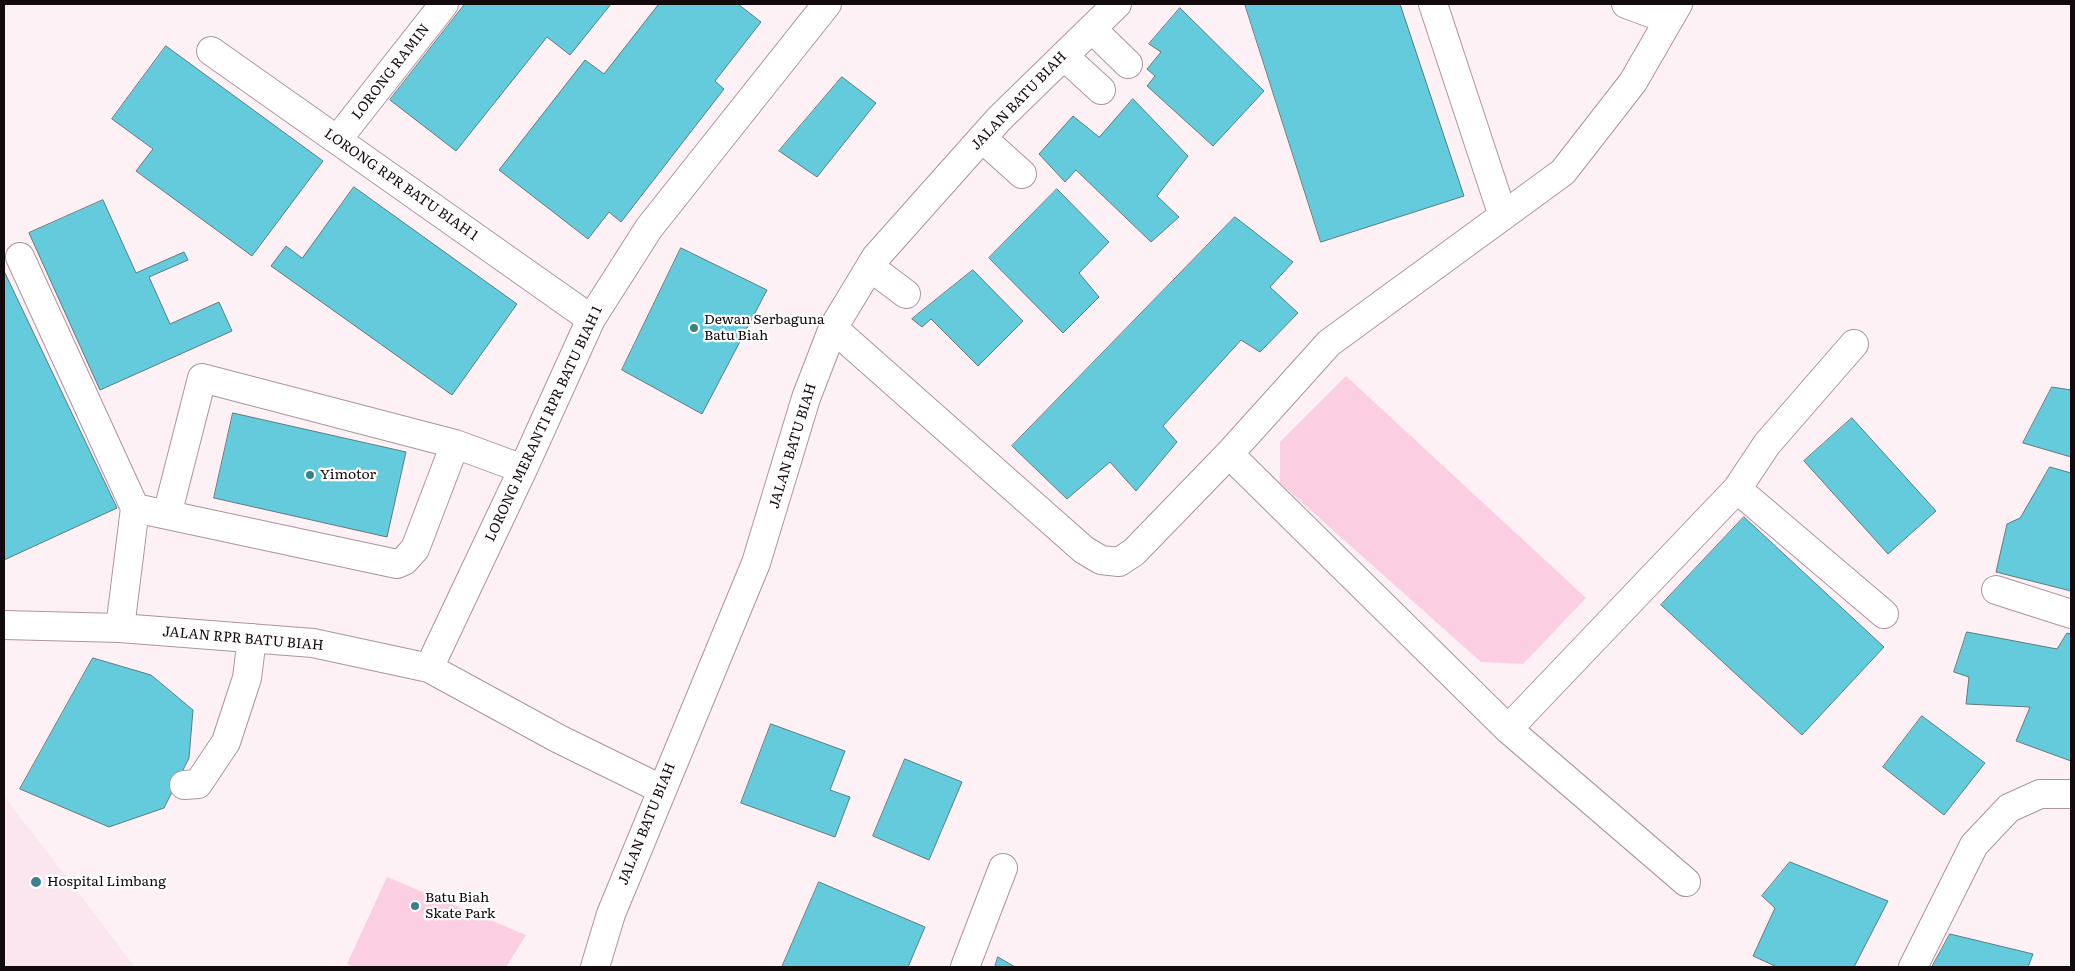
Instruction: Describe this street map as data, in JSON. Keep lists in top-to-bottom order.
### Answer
{
  "streets": {
    "street": [
      "LORONG RAMIN",
      "JALAN BATU BIAH",
      "LORONG RPR BATU BIAH 1",
      "LORONG MERANTI RPR BATU BIAH 1",
      "JALAN RPR BATU BIAH"
    ]
  },
  "crossings": [
    ["LORONG RAMIN", "LORONG RPR BATU BIAH 1"],
    ["JALAN BATU BIAH", "JALAN RPR BATU BIAH"],
    ["LORONG RPR BATU BIAH 1", "LORONG MERANTI RPR BATU BIAH 1"],
    ["LORONG MERANTI RPR BATU BIAH 1", "JALAN RPR BATU BIAH"]
  ],
  "places": [
    "Dewan Serbaguna Batu Biah",
    "Yimotor",
    "Hospital Limbang",
    "Batu Biah Skate Park"
  ]
}
